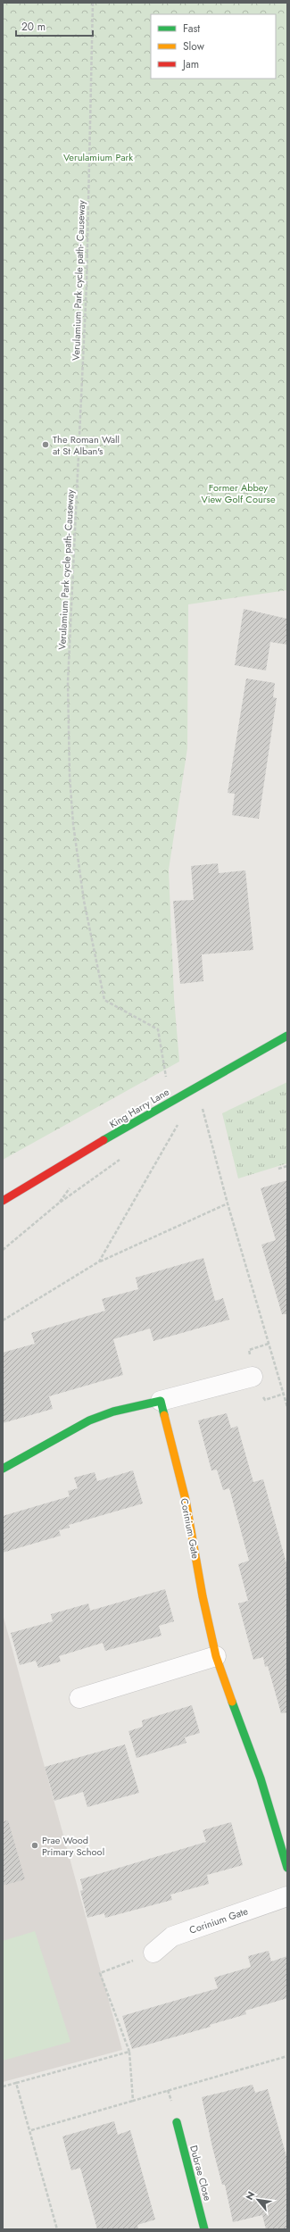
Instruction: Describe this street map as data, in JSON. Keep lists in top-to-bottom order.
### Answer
{
  "streets": {
    "street": ["King Harry Lane", "Corinium Gate", "Dubrae Close"],
    "path": ["Verulamium Park cycle path- Causeway"]
  },
  "crossings": [
    ["Verulamium Park cycle path- Causeway", "King Harry Lane"]
  ],
  "parks": ["Verulamium Park", "Former Abbey View Golf Course"],
  "places": ["The Roman Wall at St Alban's", "Prae Wood Primary School"],
  "legend": ["Fast", "Slow", "Jam"],
  "scale_bar": "20 m",
  "north": "top left"
}
